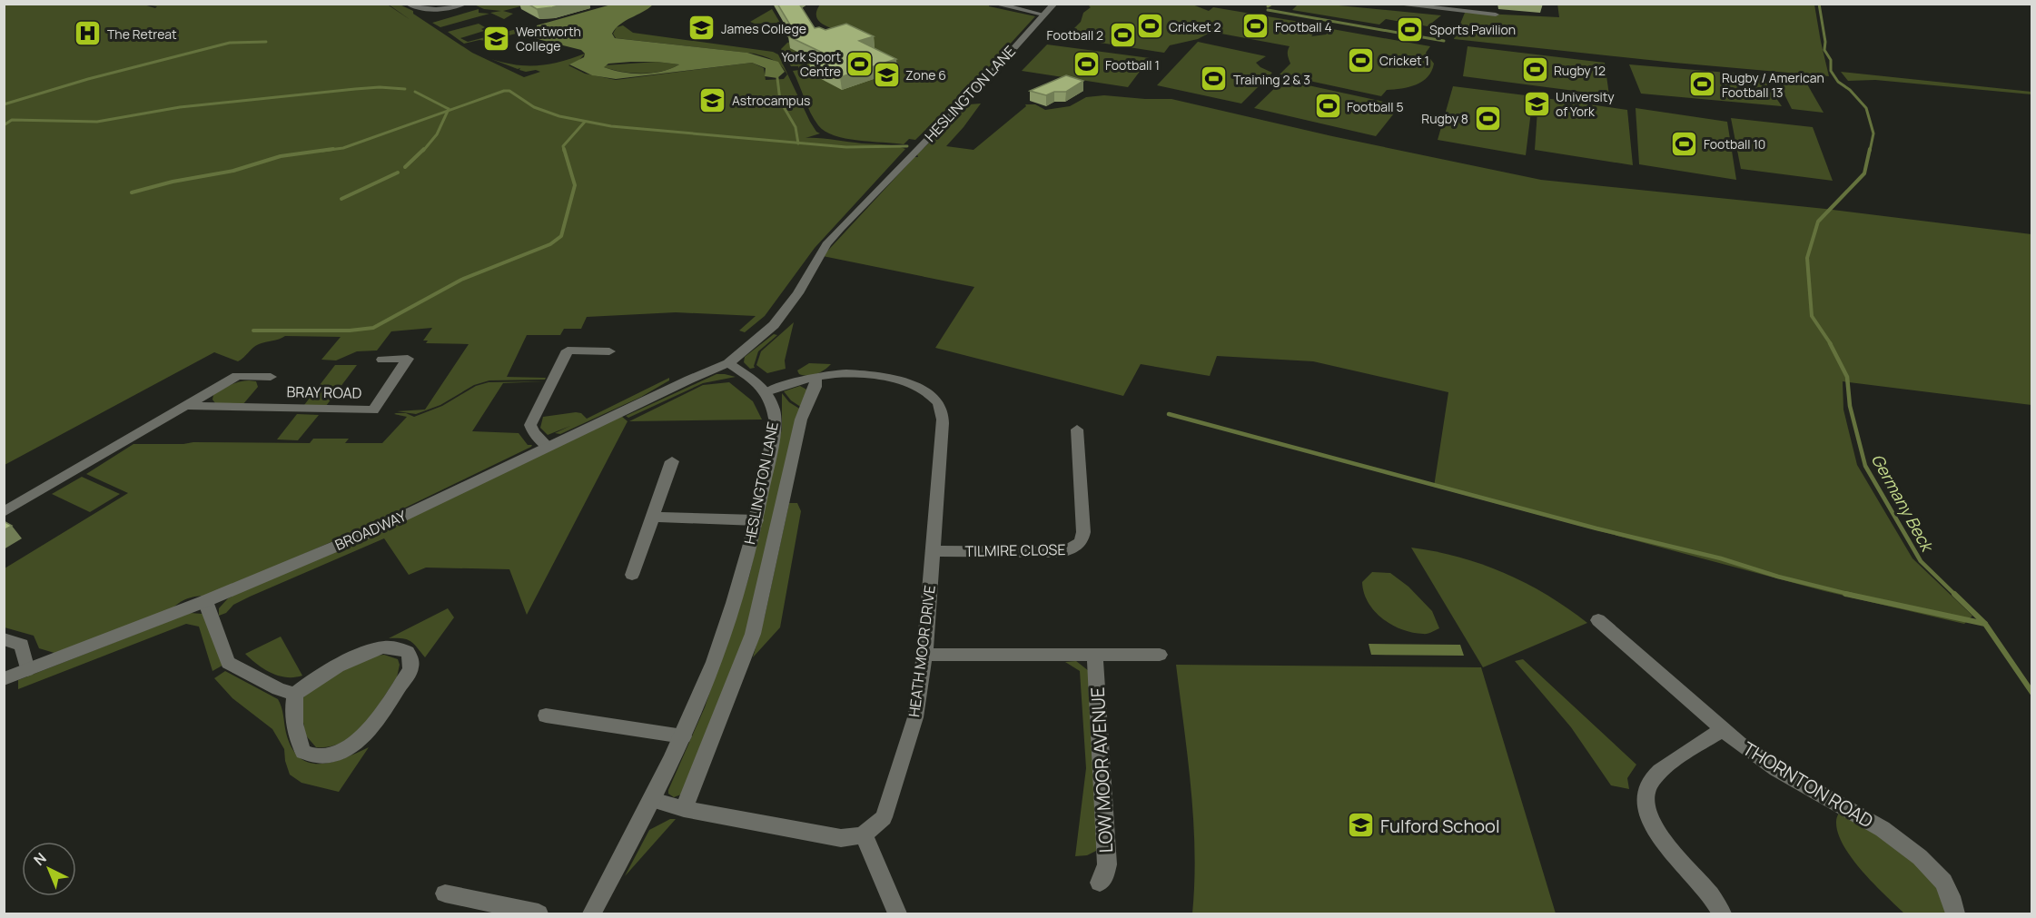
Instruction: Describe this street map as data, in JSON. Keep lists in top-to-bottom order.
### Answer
{
  "streets": {
    "street": [
      "HESLINGTON LANE",
      "BRAY ROAD",
      "BROADWAY",
      "TILMIRE CLOSE",
      "HEATH MOOR DRIVE",
      "LOW MOOR AVENUE",
      "THORNTON ROAD"
    ]
  },
  "crossings": [
    ["HESLINGTON LANE", "BROADWAY"],
    ["HESLINGTON LANE", "HEATH MOOR DRIVE"],
    ["TILMIRE CLOSE", "HEATH MOOR DRIVE"]
  ],
  "water": ["Germany Beck"],
  "places": {
    "sports": [
      "Cricket 2",
      "Football 4",
      "Sports Pavilion",
      "Football 2",
      "Cricket 1",
      "York Sport Centre",
      "Football 1",
      "Rugby 12",
      "Training 2 & 3",
      "Rugby / American Football 13",
      "Football 5",
      "Rugby 8",
      "Football 10"
    ],
    "school or university": [
      "James College",
      "Wentworth College",
      "Zone 6",
      "Astrocampus",
      "University of York",
      "Fulford School"
    ],
    "hospital": ["The Retreat"]
  },
  "north": "top left"
}
